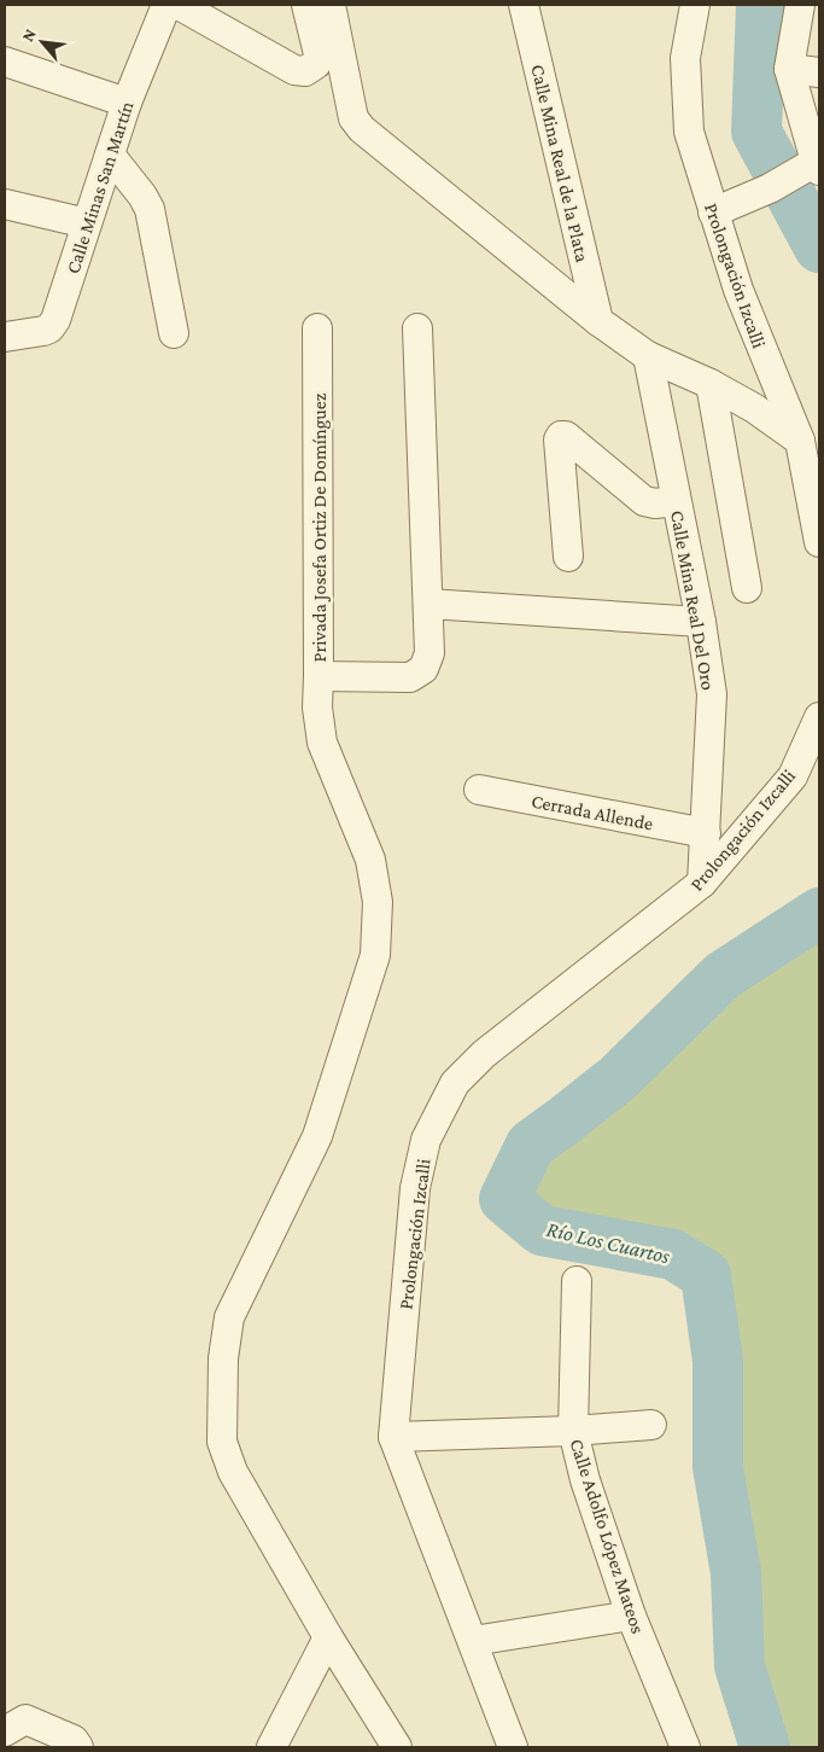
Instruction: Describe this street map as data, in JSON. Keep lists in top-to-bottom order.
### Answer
{
  "streets": {
    "street": [
      "Calle Mina Real de la Plata",
      "Calle Minas San Martín",
      "Prolongación Izcalli",
      "Privada Josefa Ortiz De Domínguez",
      "Calle Mina Real Del Oro",
      "Cerrada Allende",
      "Calle Adolfo López Mateos"
    ]
  },
  "crossings": [
    ["Prolongación Izcalli", "Calle Mina Real Del Oro"],
    ["Calle Mina Real Del Oro", "Cerrada Allende"]
  ],
  "water": ["Río Los Cuartos"],
  "north": "top left"
}
